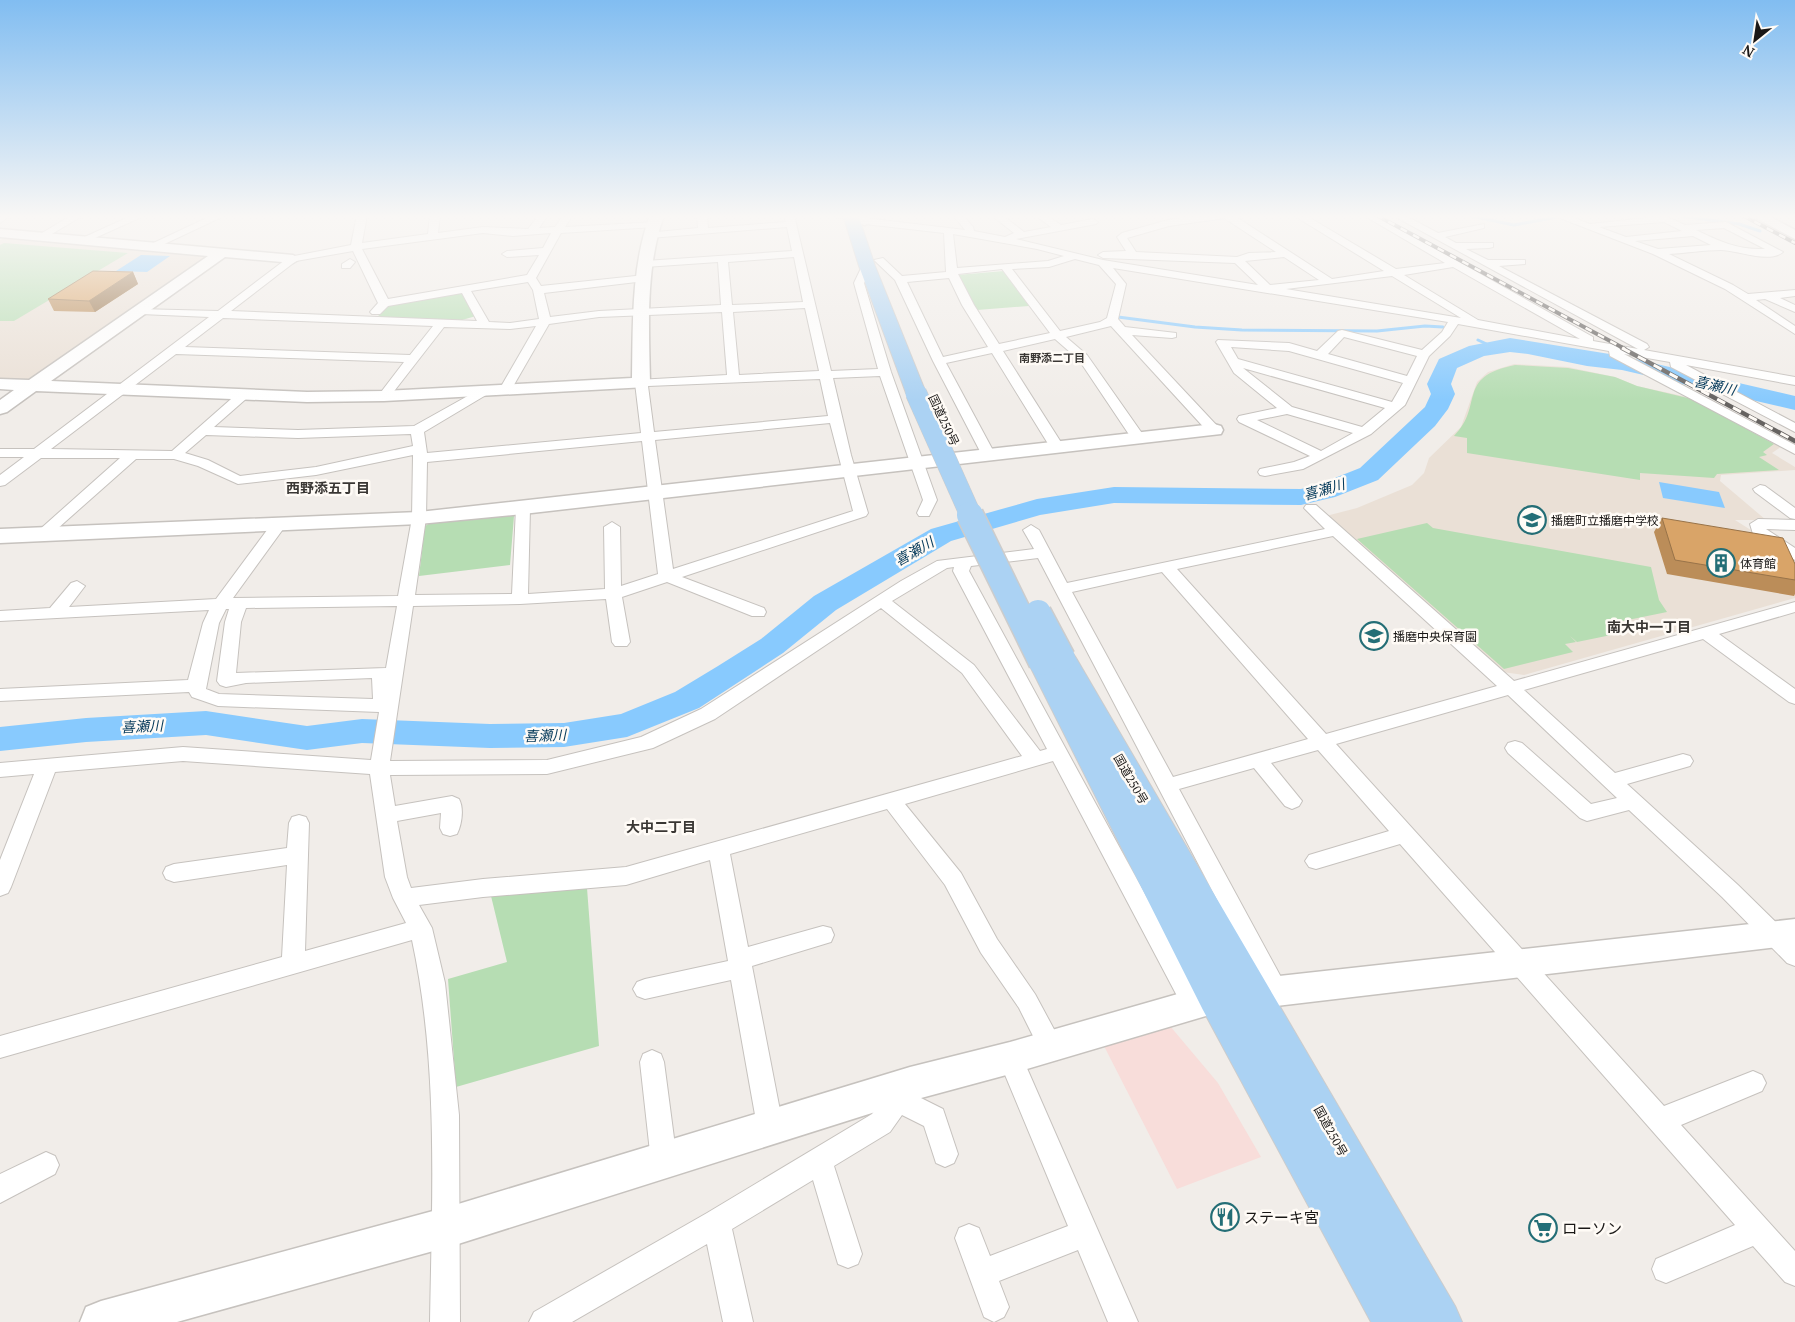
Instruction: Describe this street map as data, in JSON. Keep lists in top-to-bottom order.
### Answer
{
  "streets": {
    "highway": ["国道250号"]
  },
  "districts": [
    "南野添二丁目",
    "西野添五丁目",
    "南大中一丁目",
    "大中二丁目"
  ],
  "water": ["喜瀬川"],
  "places": {
    "school or university": ["播磨町立播磨中学校", "播磨中央保育園"],
    "building": ["体育館"],
    "restaurant": ["ステーキ宮"],
    "supermarket": ["ローソン"]
  },
  "north": "bottom left"
}
